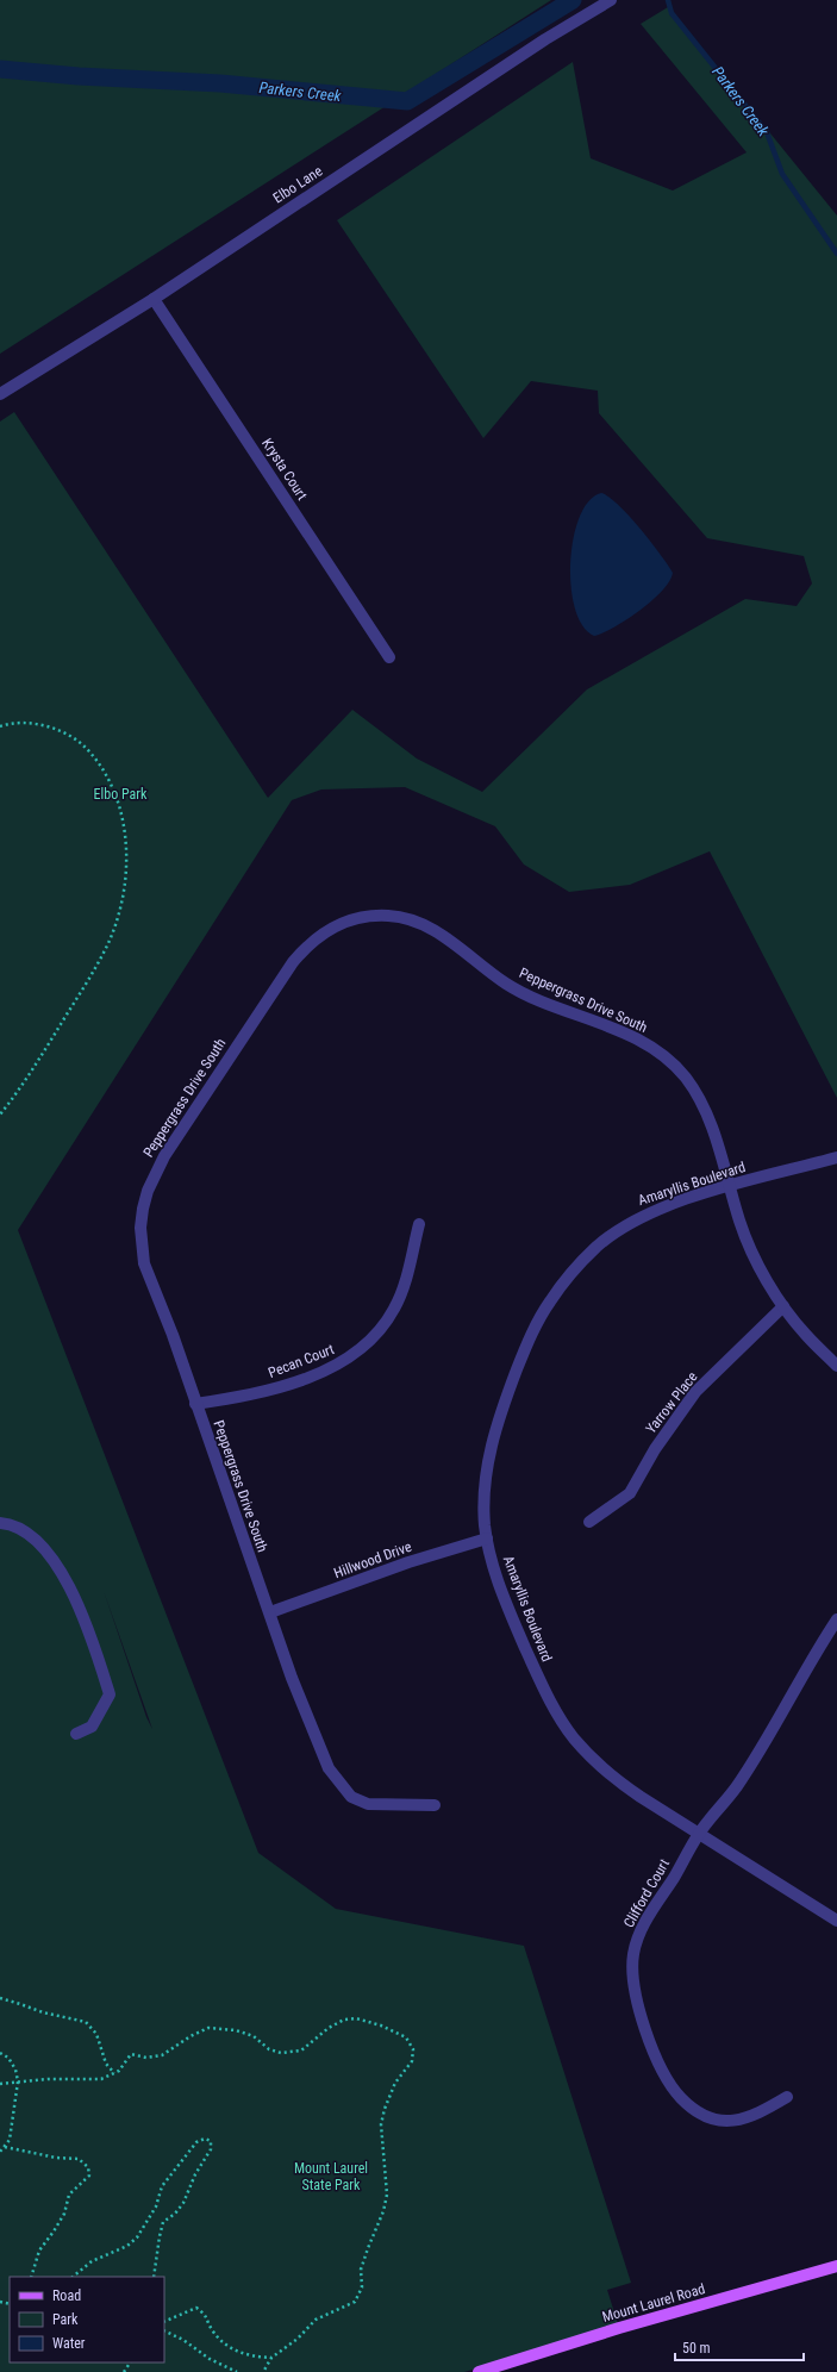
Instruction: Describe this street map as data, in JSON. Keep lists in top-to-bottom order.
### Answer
{
  "streets": {
    "main road": ["Mount Laurel Road"],
    "street": [
      "Elbo Lane",
      "Krysta Court",
      "Peppergrass Drive South",
      "Amaryllis Boulevard",
      "Pecan Court",
      "Yarrow Place",
      "Hillwood Drive",
      "Clifford Court"
    ]
  },
  "crossings": [
    ["Elbo Lane", "Krysta Court"],
    ["Peppergrass Drive South", "Amaryllis Boulevard"],
    ["Peppergrass Drive South", "Pecan Court"],
    ["Peppergrass Drive South", "Yarrow Place"],
    ["Peppergrass Drive South", "Hillwood Drive"],
    ["Amaryllis Boulevard", "Hillwood Drive"],
    ["Amaryllis Boulevard", "Clifford Court"]
  ],
  "water": ["Parkers Creek"],
  "parks": ["Elbo Park", "Mount Laurel State Park"],
  "legend": ["Road", "Park", "Water"],
  "scale_bar": "50 m"
}
